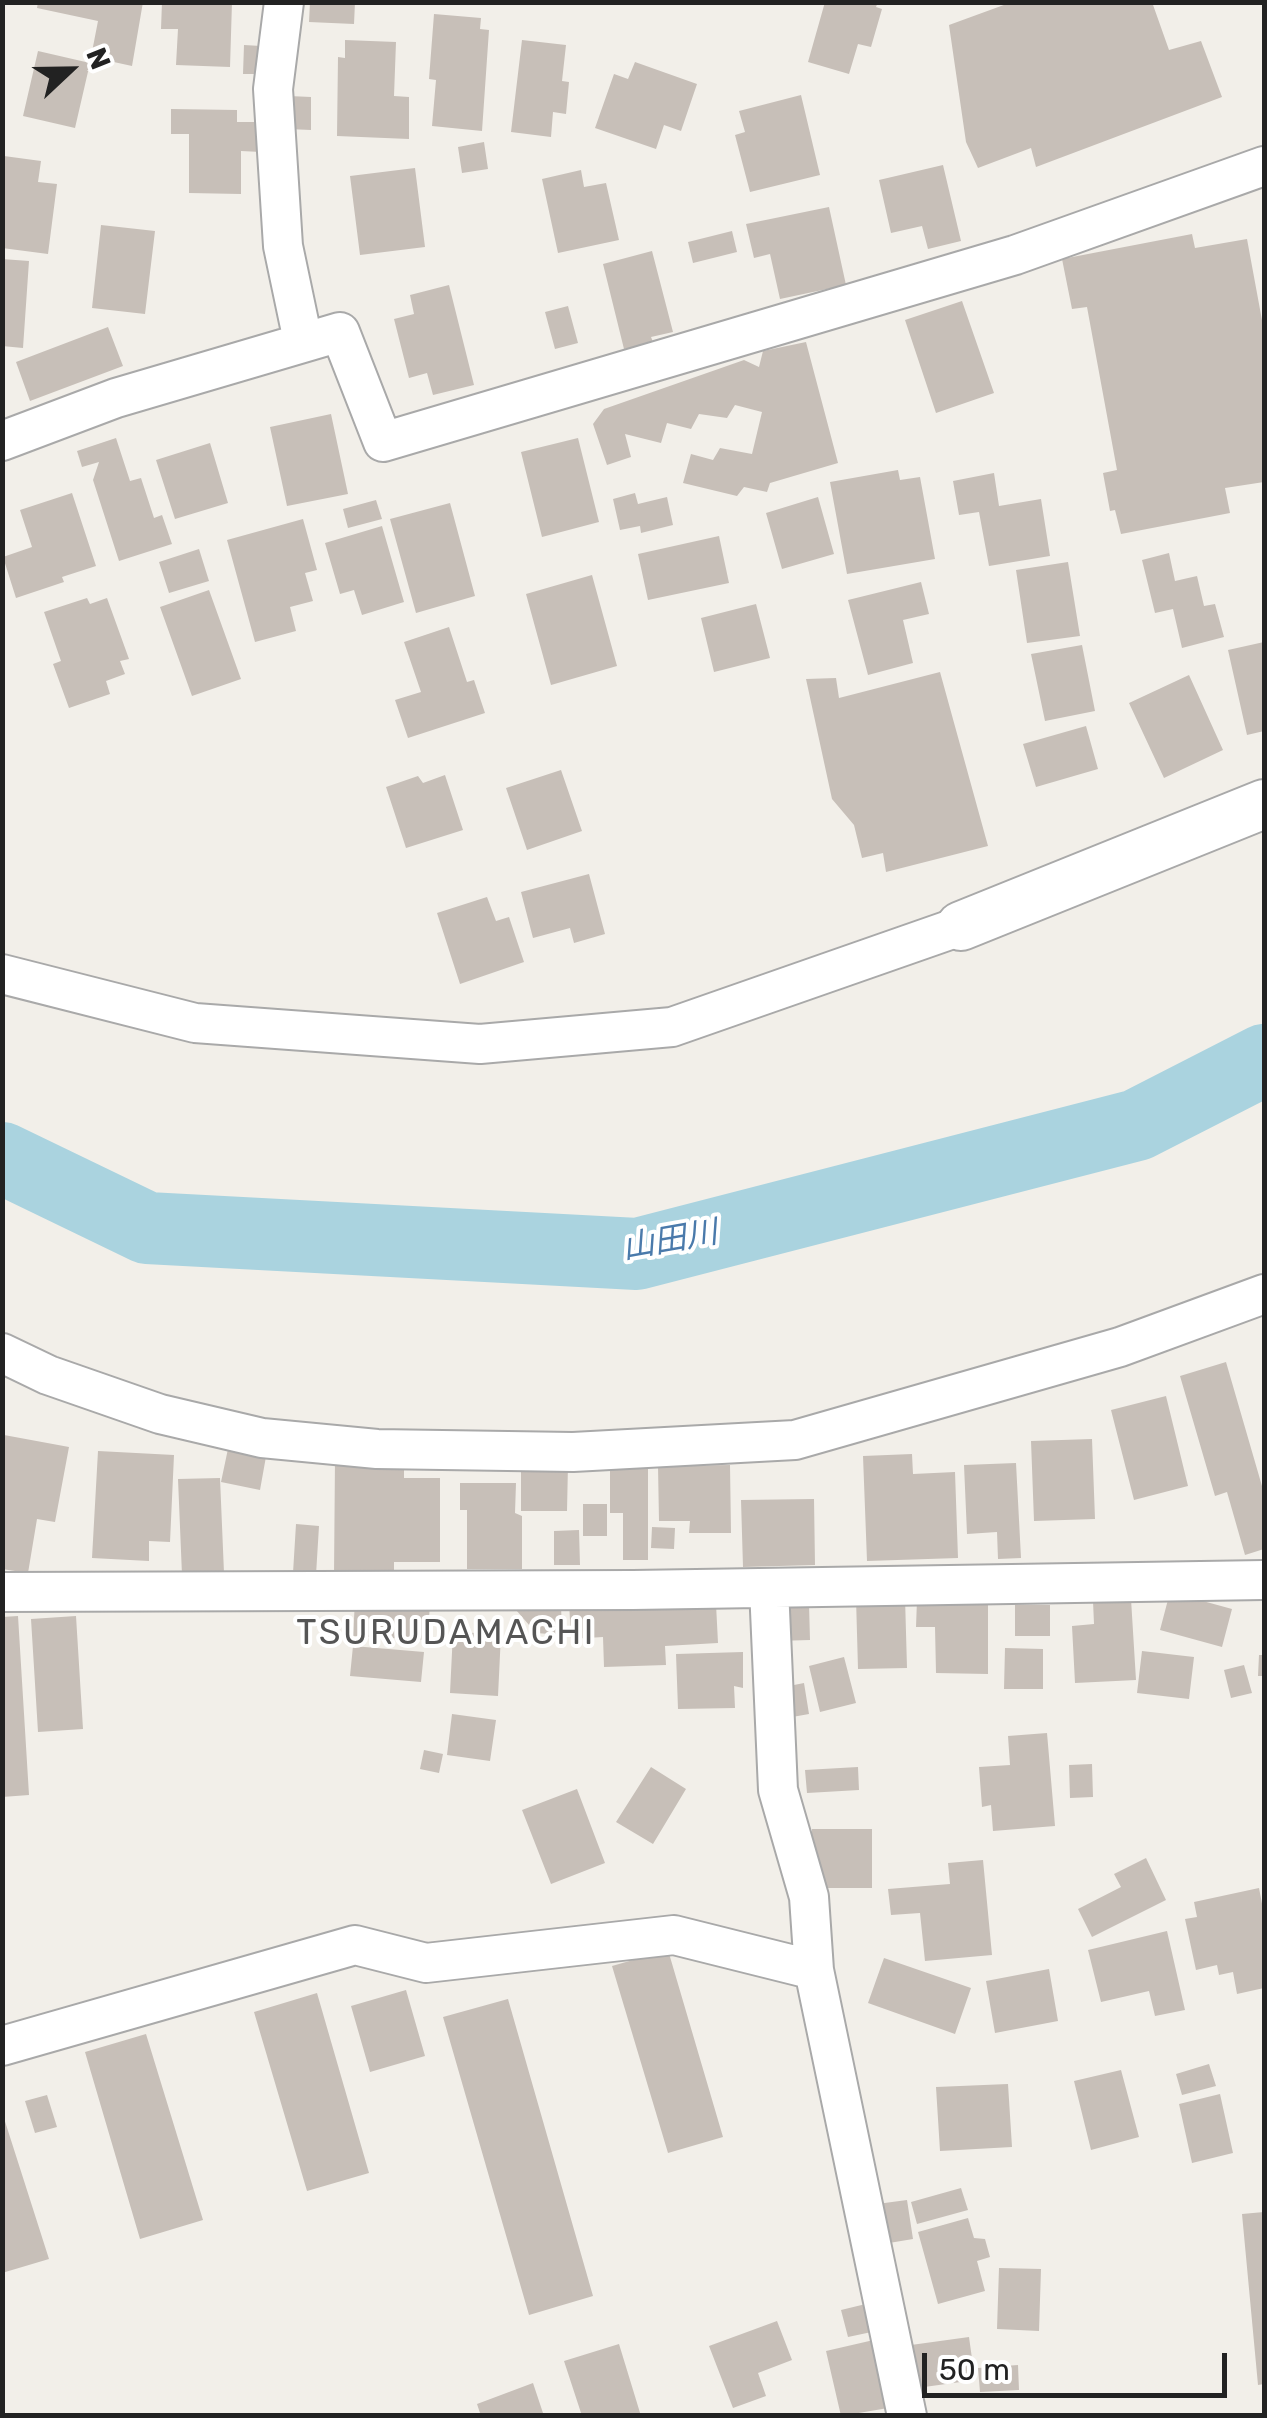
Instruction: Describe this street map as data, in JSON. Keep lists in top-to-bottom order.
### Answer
{
  "districts": ["TSURUDAMACHI"],
  "water": ["山田川"],
  "scale_bar": "50 m",
  "north": "right"
}
